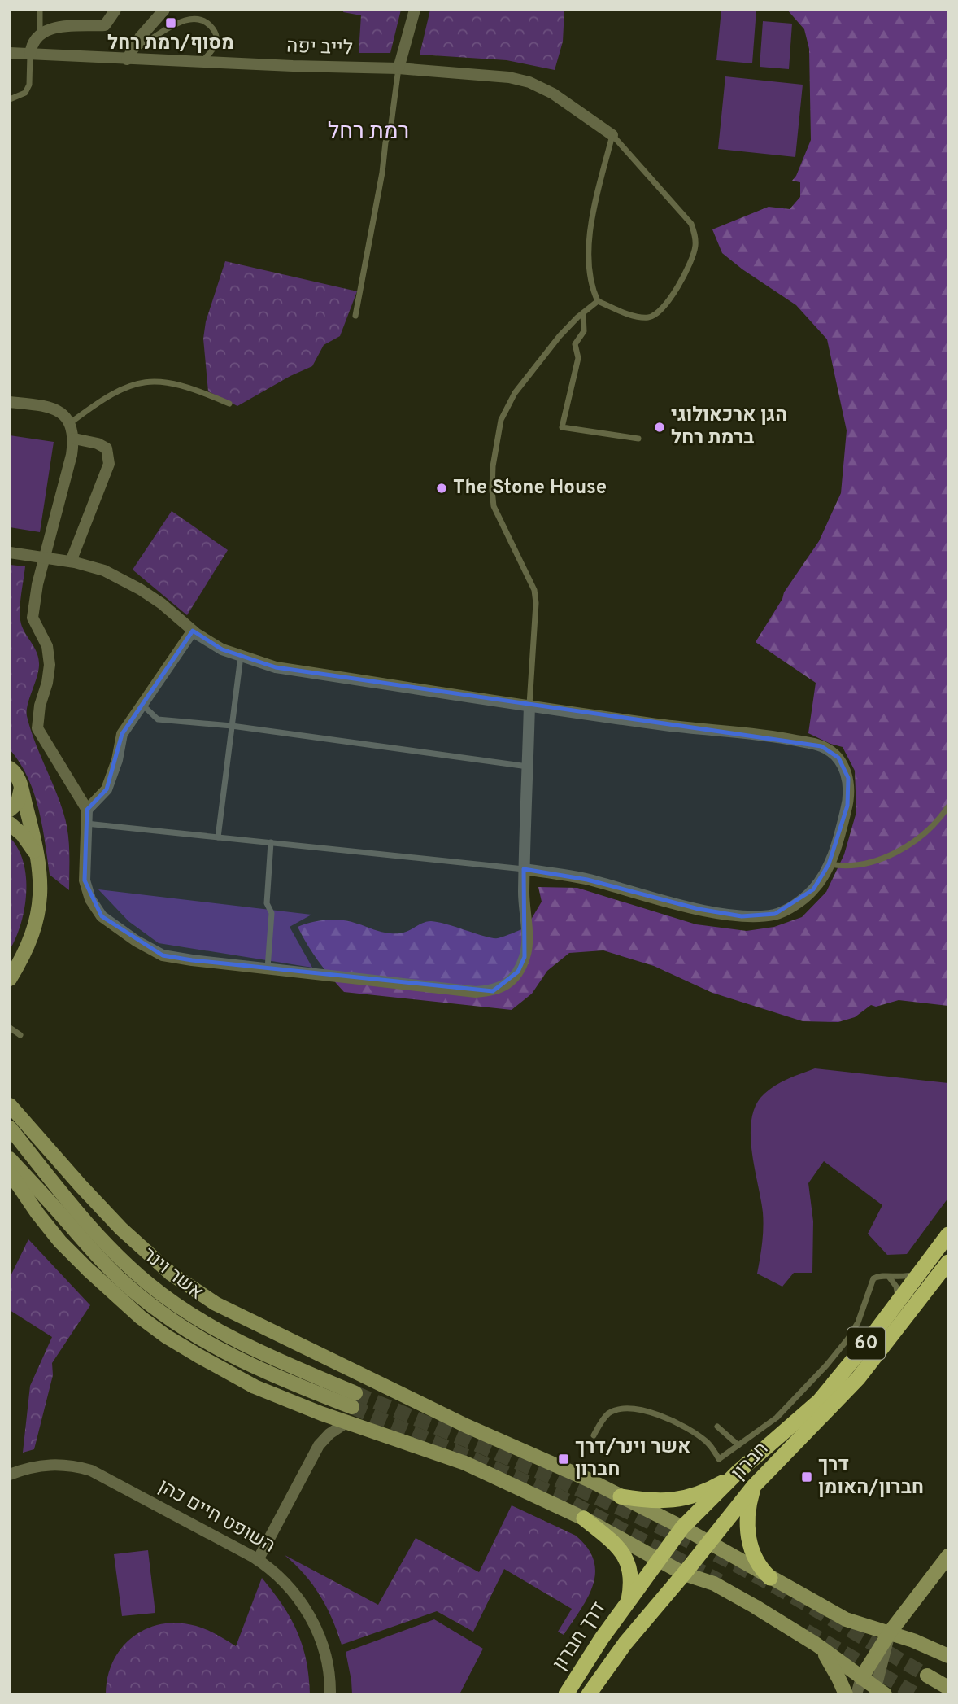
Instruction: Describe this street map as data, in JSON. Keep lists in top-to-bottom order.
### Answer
{
  "streets": {
    "highway": ["60", "חברון", "דרך חברון"],
    "main road": ["אשר וינר"],
    "street": ["לייב יפה", "השופט חיים כהן"]
  },
  "crossings": [
    ["חברון", "דרך חברון"]
  ],
  "districts": ["רמת רחל"],
  "places": {
    "transit": ["מסוף/רמת רחל", "אשר וינר/דרך חברון", "דרך חברון/האומן"],
    "other": ["הגן ארכאולוגי ברמת רחל", "The Stone House"]
  }
}
